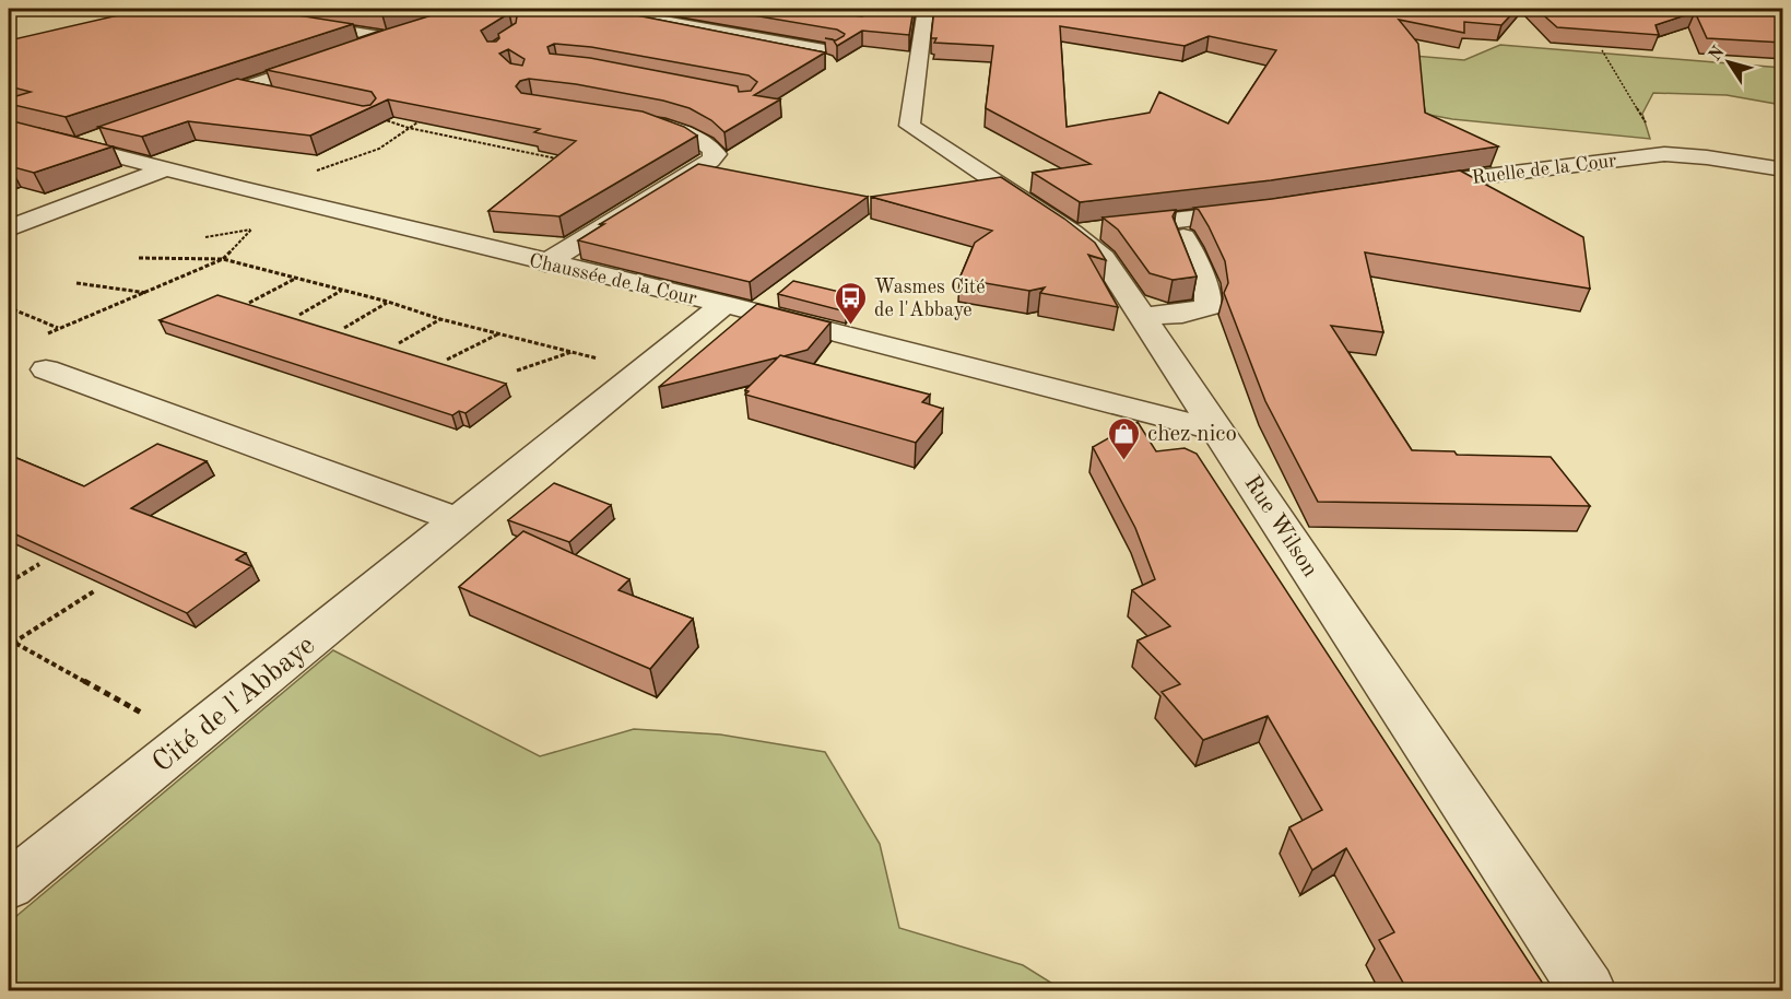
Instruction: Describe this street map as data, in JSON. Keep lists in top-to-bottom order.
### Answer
{
  "streets": {
    "street": [
      "Ruelle de la Cour",
      "Chaussée de la Cour",
      "Rue Wilson",
      "Cité de l'Abbaye"
    ]
  },
  "crossings": [
    ["Chaussée de la Cour", "Rue Wilson"],
    ["Chaussée de la Cour", "Cité de l'Abbaye"]
  ],
  "places": {
    "bus stop": ["Wasmes Cité de l'Abbaye"],
    "shop": ["chez nico"]
  },
  "north": "top left"
}
